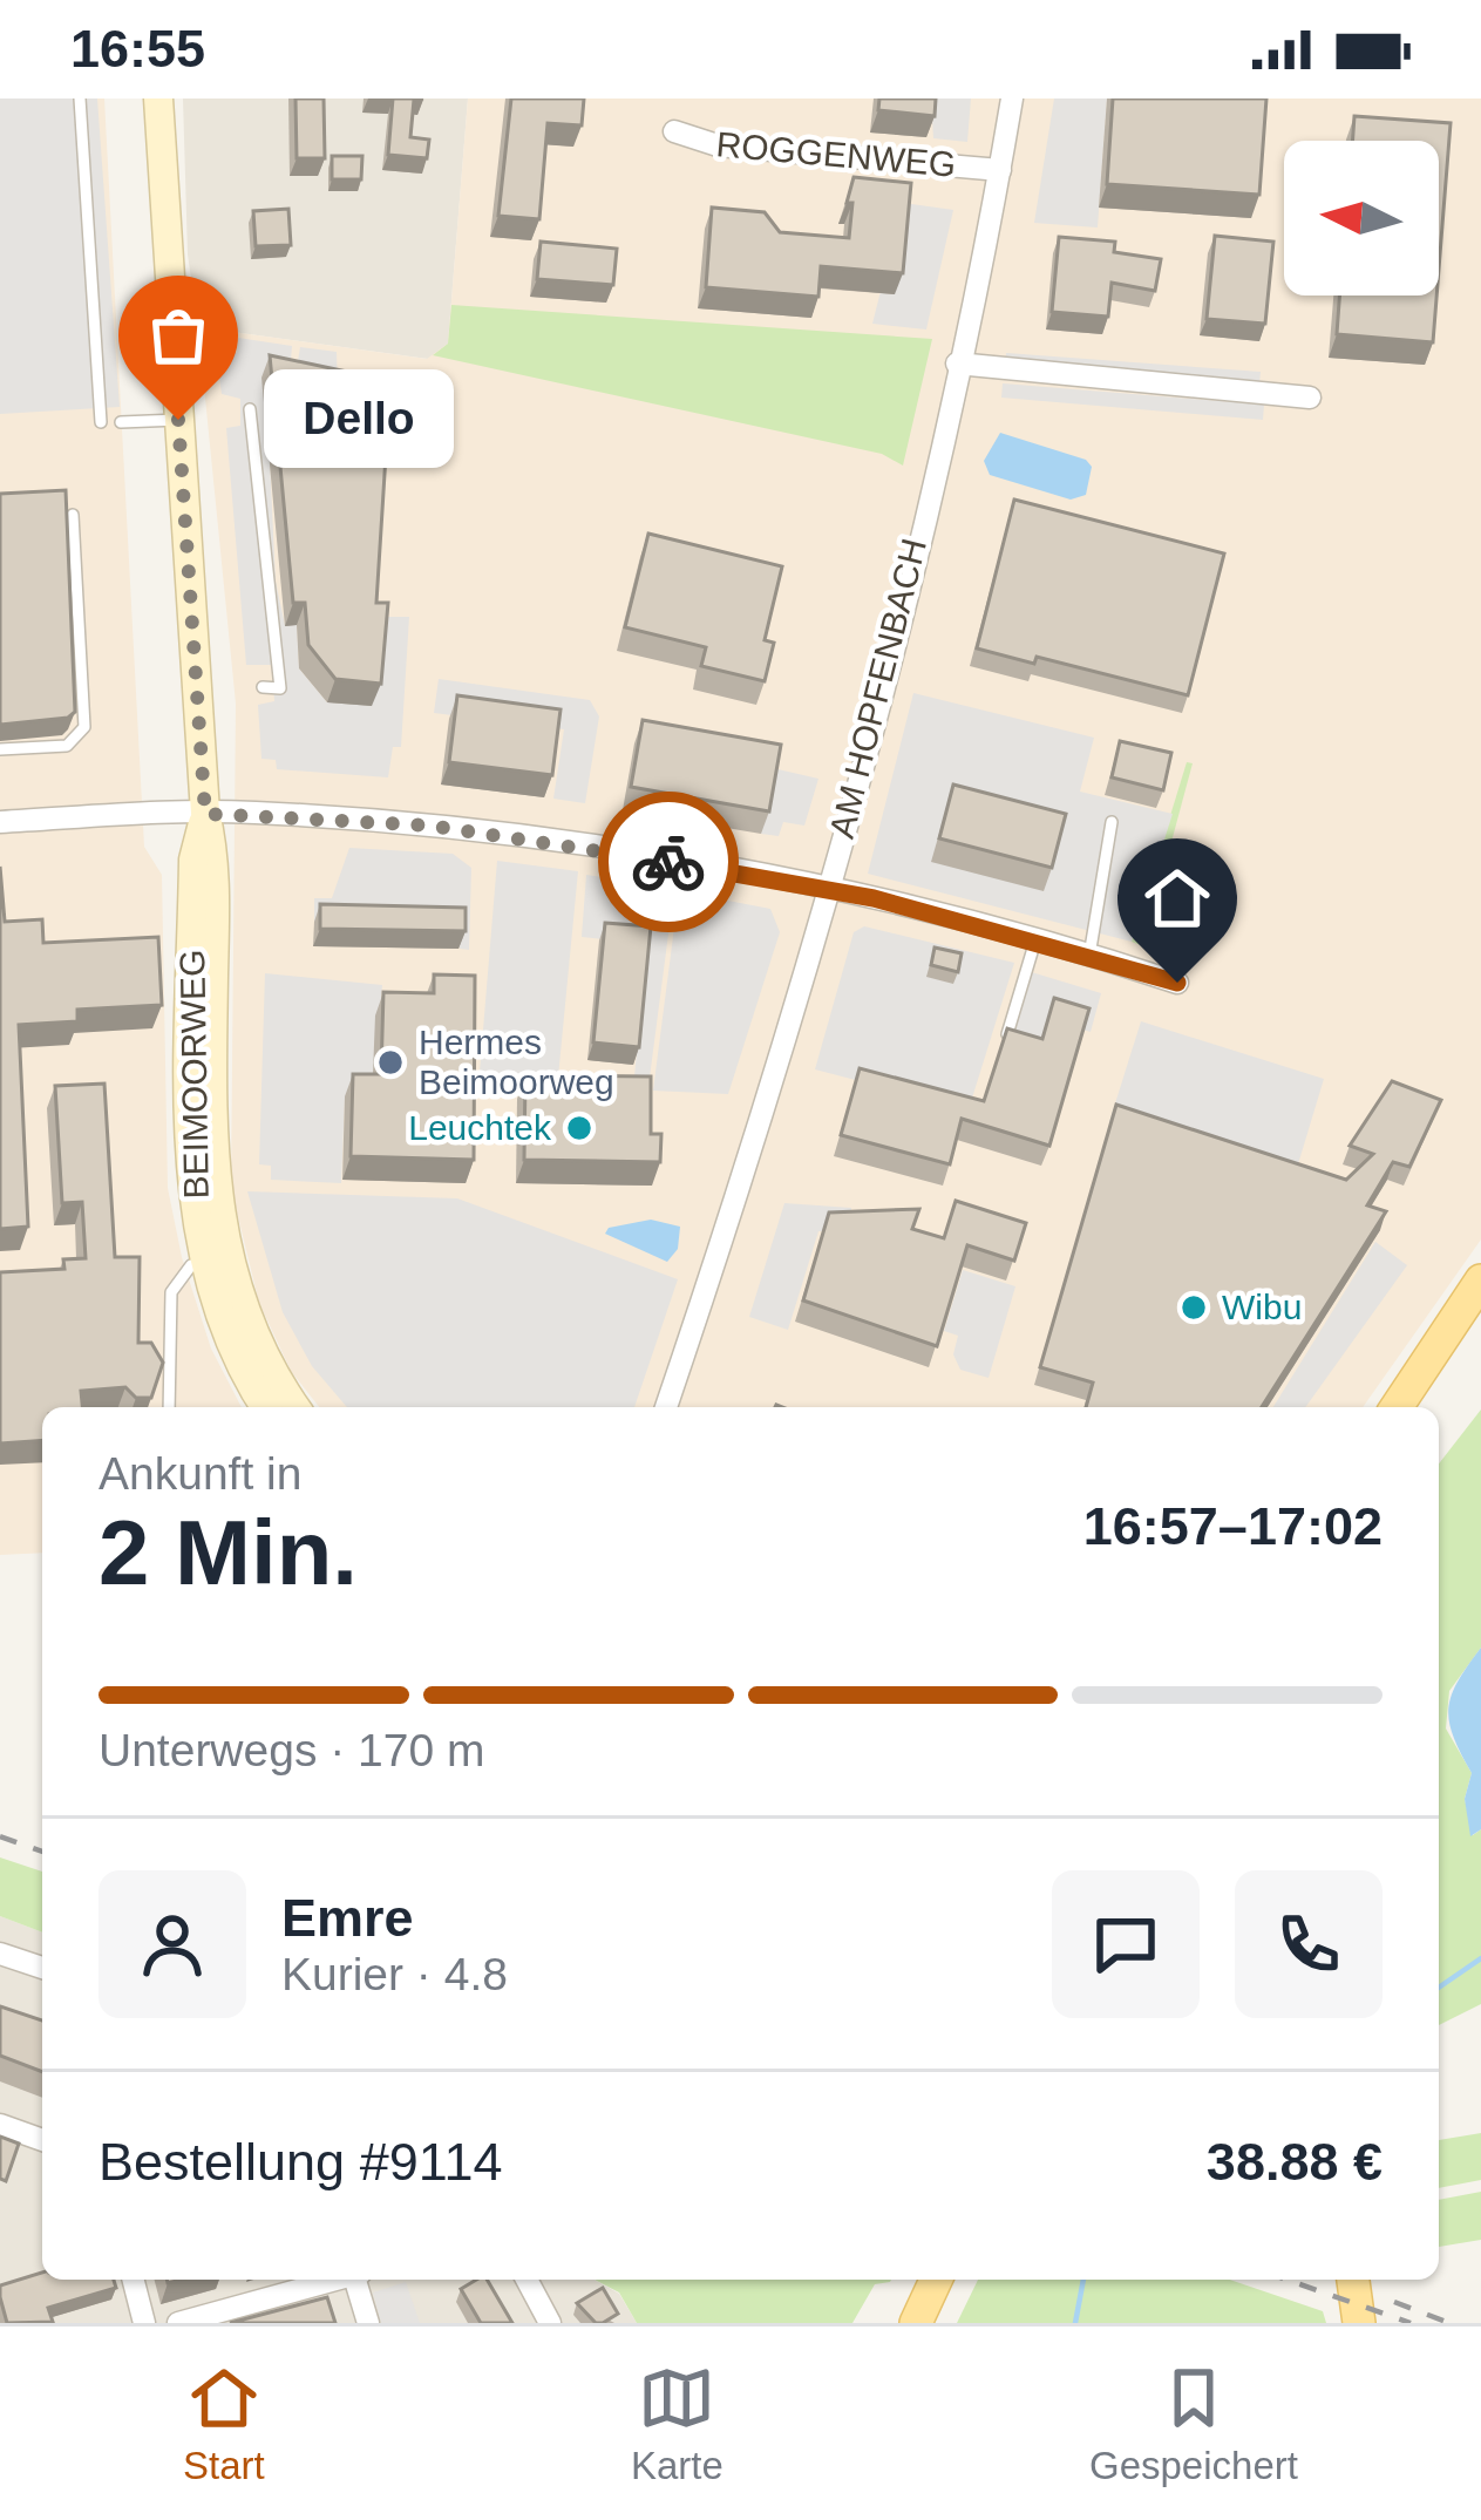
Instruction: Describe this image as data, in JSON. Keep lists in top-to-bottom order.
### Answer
{
  "streets": {
    "main road": ["BEIMOORWEG"],
    "street": ["ROGGENWEG", "AM HOPFENBACH"]
  },
  "crossings": [
    ["ROGGENWEG", "AM HOPFENBACH"]
  ],
  "places": [
    "Dello",
    "Hermes Beimoorweg",
    "Leuchtek",
    "Wibu"
  ],
  "north": "left",
  "page": {
    "status": "16:55",
    "bubble": "Dello",
    "heading": ["2 Min.", "Ankunft in", "16:57–17:02"],
    "panel": [
      "Emre",
      "Kurier · 4.8",
      "Bestellung #9114",
      "38.88 €"
    ],
    "bar": "Unterwegs · 170 m",
    "tabs": ["Start", "Karte", "Gespeichert"]
  }
}
